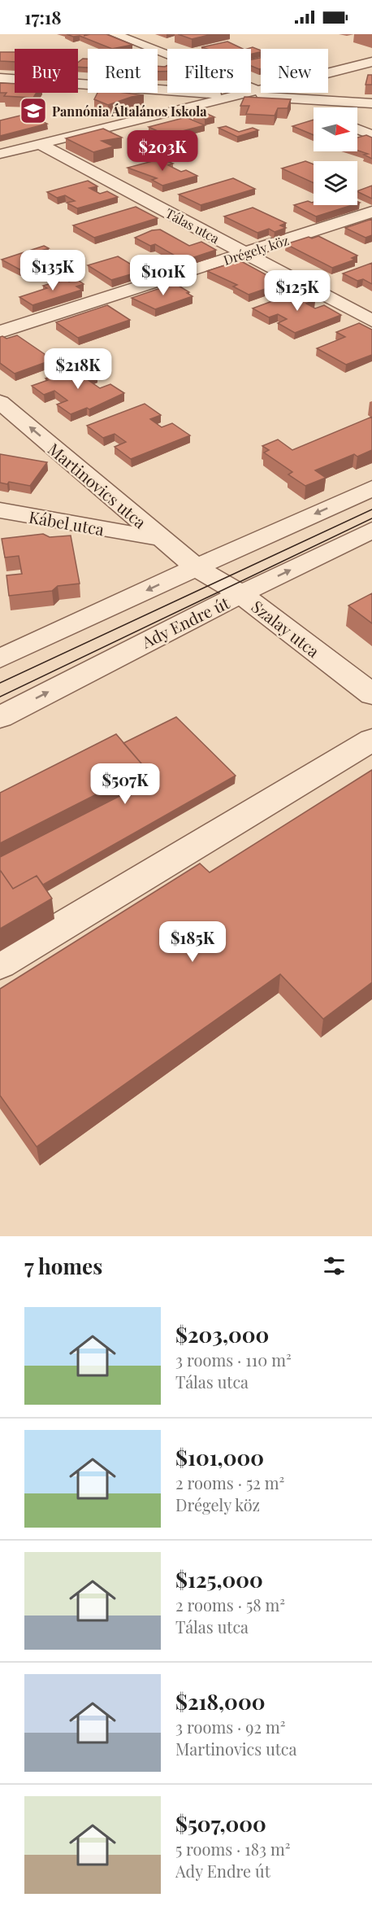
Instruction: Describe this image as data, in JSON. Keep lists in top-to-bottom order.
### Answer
{
  "streets": {
    "street": [
      "Tálas utca",
      "Drégely köz",
      "Martinovics utca",
      "Kábel utca",
      "Ady Endre út",
      "Szalay utca"
    ]
  },
  "crossings": [
    ["Tálas utca", "Drégely köz"],
    ["Martinovics utca", "Kábel utca"],
    ["Martinovics utca", "Szalay utca"],
    ["Ady Endre út", "Szalay utca"]
  ],
  "one_way": ["Martinovics utca"],
  "places": {
    "school or university": ["Pannónia Általános Iskola"]
  },
  "north": "right",
  "page": {
    "status": "17:18",
    "chip": [
      "Buy",
      "Rent",
      "Filters",
      "New"
    ],
    "price": [
      "$203K",
      "$135K",
      "$101K",
      "$125K",
      "$218K",
      "$507K",
      "$185K"
    ],
    "heading": "7 homes",
    "list": [
      {
        "name": "$203,000",
        "note": "3 rooms · 110 m² · Tálas utca"
      },
      {
        "name": "$101,000",
        "note": "2 rooms · 52 m² · Drégely köz"
      },
      {
        "name": "$125,000",
        "note": "2 rooms · 58 m² · Tálas utca"
      },
      {
        "name": "$218,000",
        "note": "3 rooms · 92 m² · Martinovics utca"
      },
      {
        "name": "$507,000",
        "note": "5 rooms · 183 m² · Ady Endre út"
      }
    ]
  }
}
